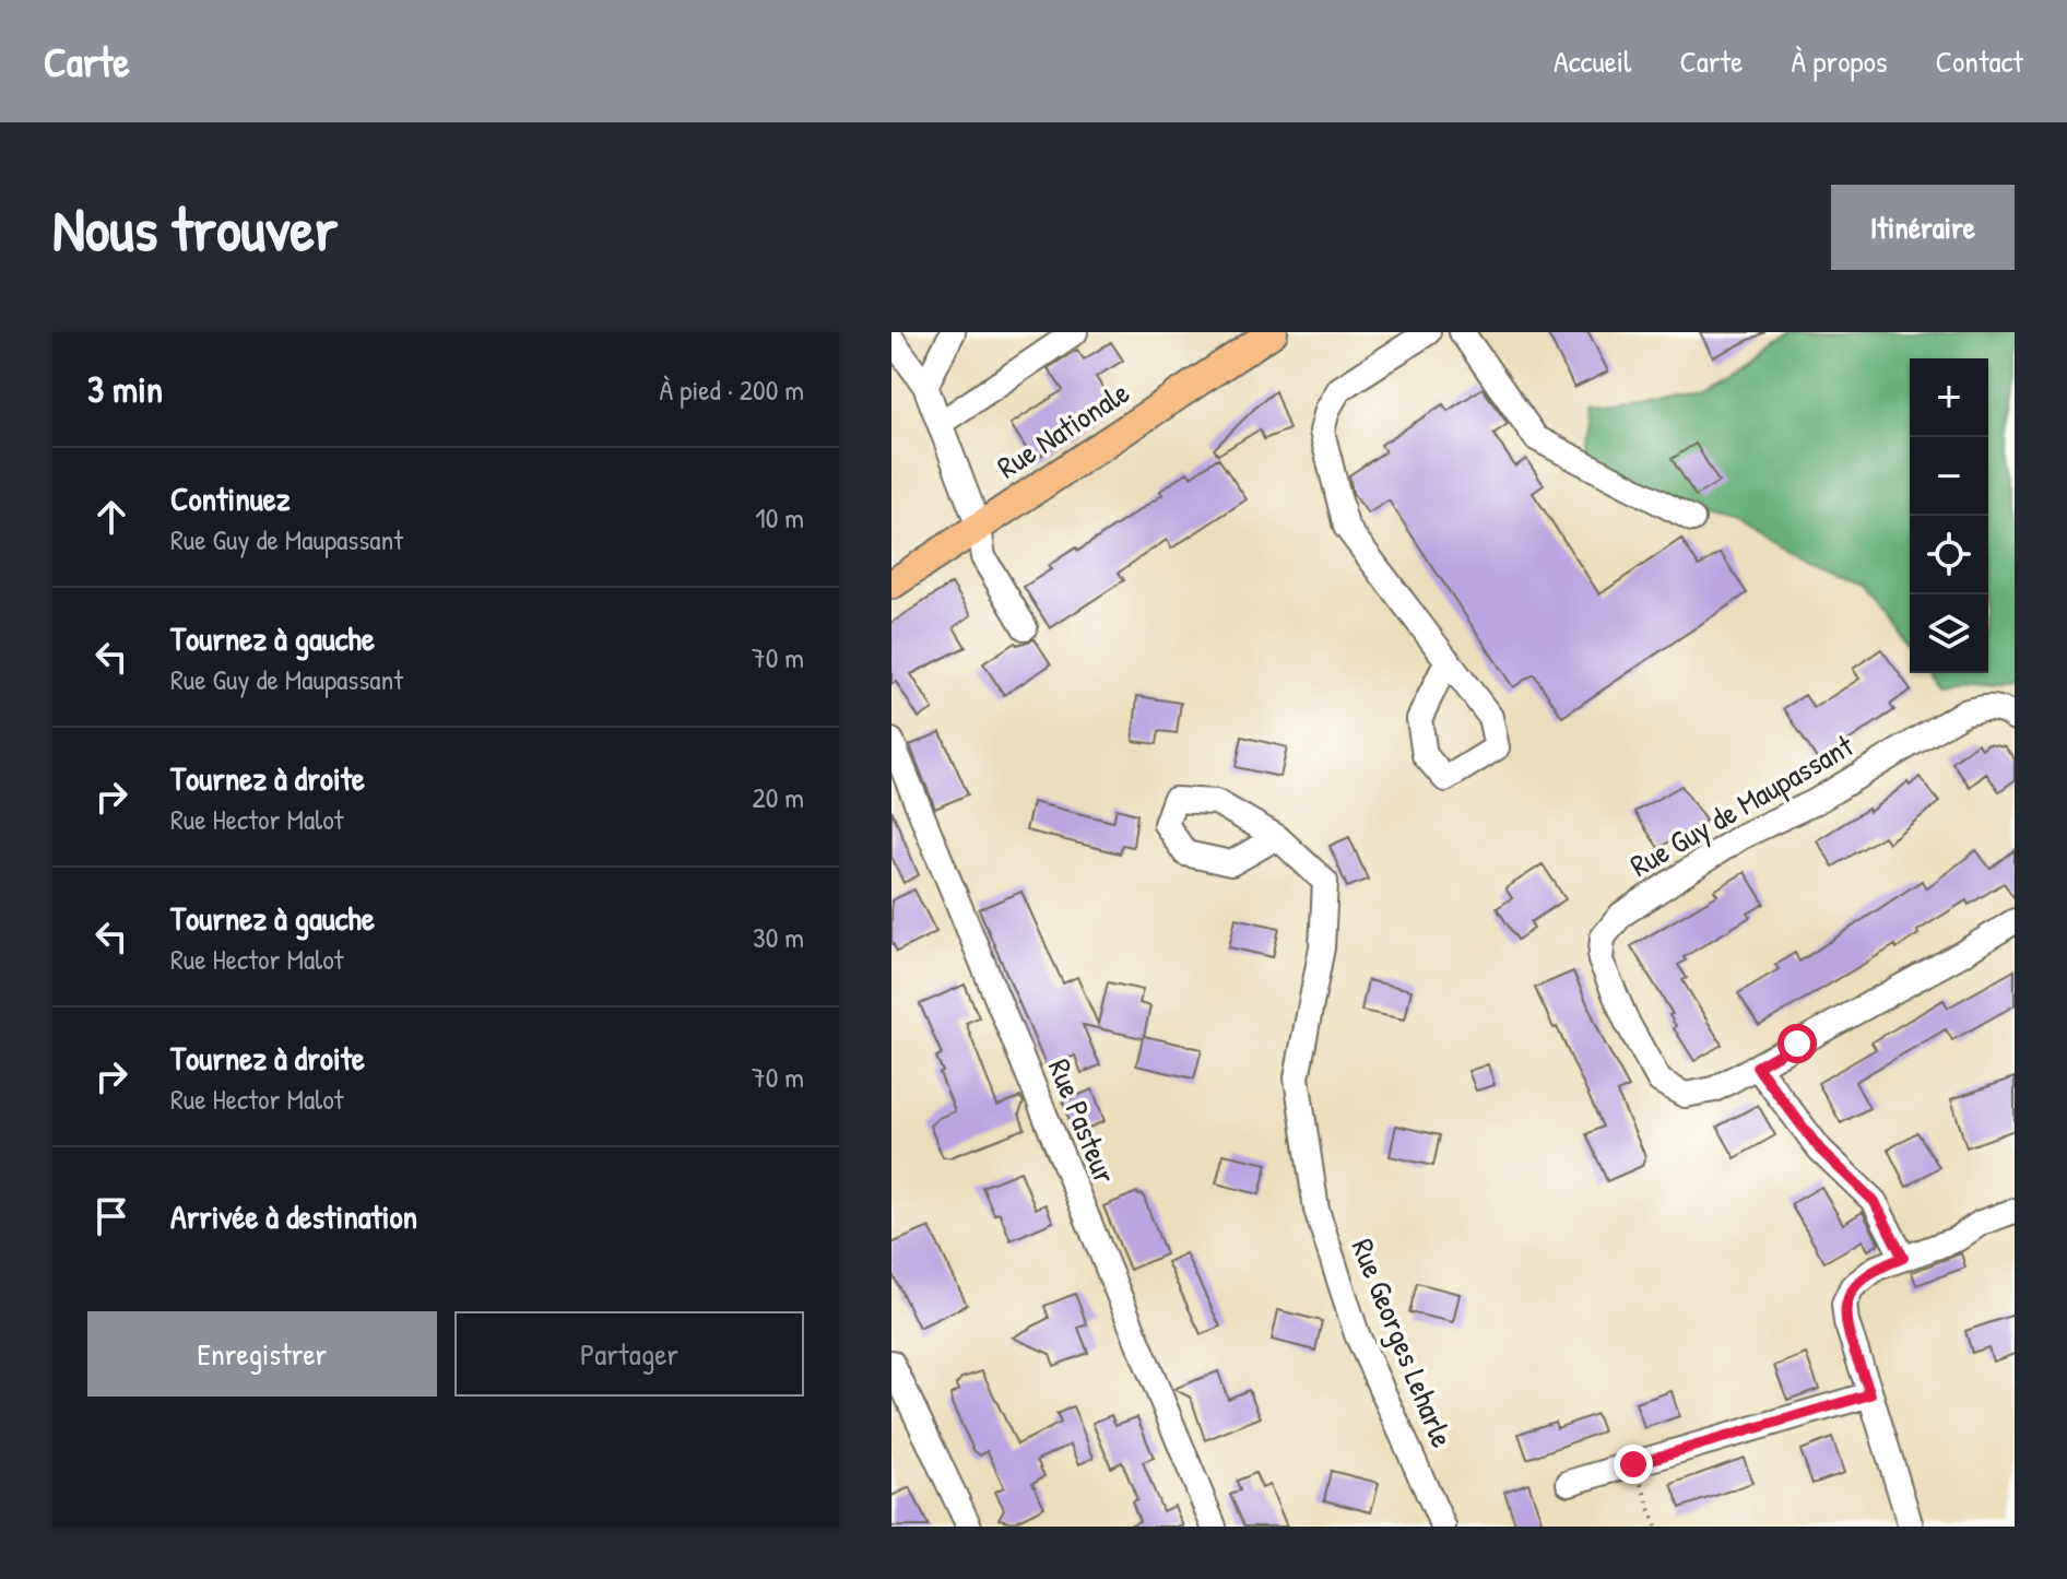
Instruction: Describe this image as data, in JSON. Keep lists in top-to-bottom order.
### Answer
{
  "streets": {
    "main road": ["Rue Nationale"],
    "street": ["Rue Guy de Maupassant", "Rue Pasteur", "Rue Georges Leharle"]
  },
  "page": {
    "header": "Carte",
    "nav": [
      "Accueil",
      "Carte",
      "À propos",
      "Contact"
    ],
    "buttons": [
      "Itinéraire",
      ["Enregistrer", "Partager"]
    ],
    "title": "Nous trouver",
    "heading": ["3 min", "À pied · 200 m"],
    "map_buttons": ["+", "−"],
    "list": [
      ["Continuez", "Rue Guy de Maupassant", "10 m"],
      ["Tournez à gauche", "Rue Guy de Maupassant", "70 m"],
      ["Tournez à droite", "Rue Hector Malot", "20 m"],
      ["Tournez à gauche", "Rue Hector Malot", "30 m"],
      ["Tournez à droite", "Rue Hector Malot", "70 m"],
      "Arrivée à destination"
    ]
  }
}
